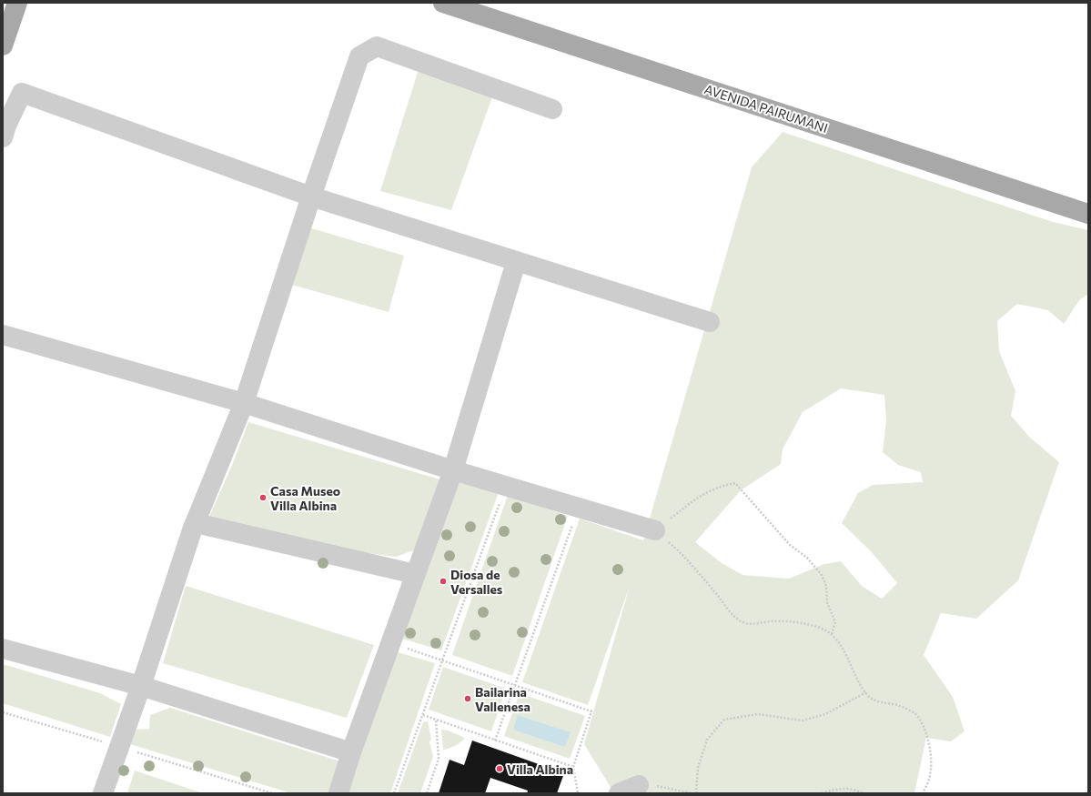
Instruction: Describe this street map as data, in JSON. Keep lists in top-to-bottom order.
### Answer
{
  "streets": {
    "main road": ["AVENIDA PAIRUMANI"]
  },
  "places": [
    "Casa Museo Villa Albina",
    "Diosa de Versalles",
    "Bailarina Vallenesa",
    "Villa Albina"
  ]
}
